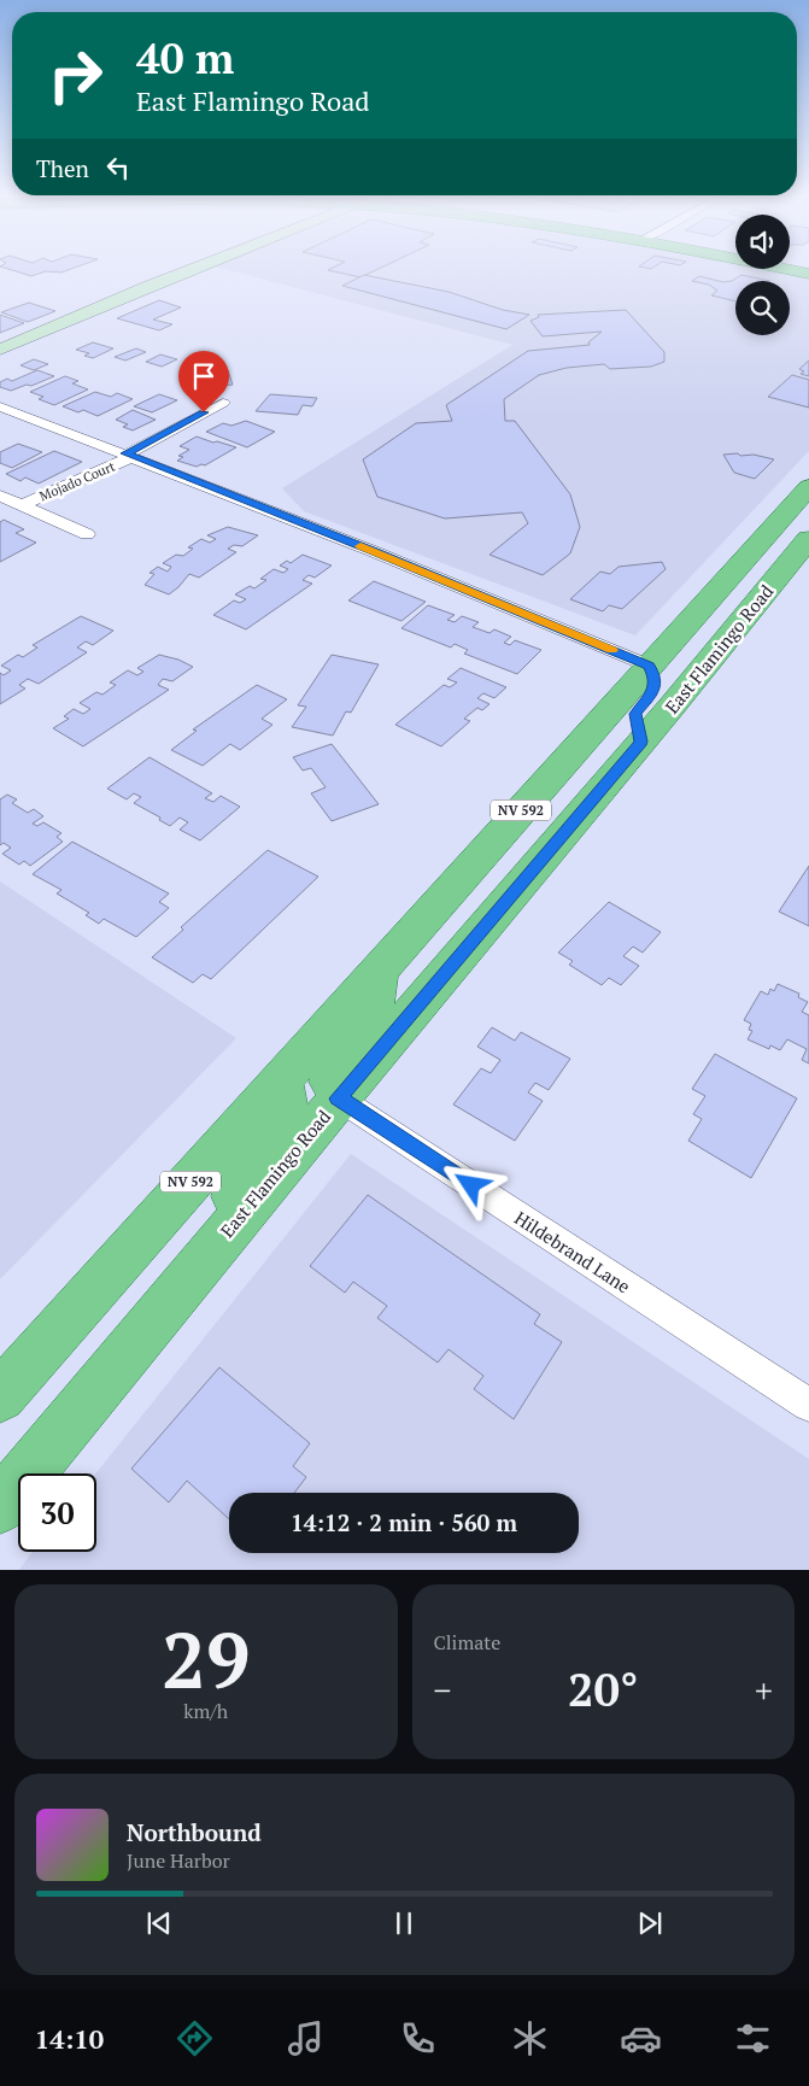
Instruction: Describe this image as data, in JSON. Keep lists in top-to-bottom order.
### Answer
{
  "streets": {
    "main road": ["East Flamingo Road", "NV 592"],
    "street": ["Mojado Court", "Hildebrand Lane"]
  },
  "crossings": [
    ["East Flamingo Road", "Hildebrand Lane"]
  ],
  "page": {
    "turn": ["40 m", "East Flamingo Road"],
    "then": "Then",
    "limit": "30",
    "trip": "14:12 · 2 min · 560 m",
    "tile": [
      ["29", "km/h"],
      "Climate"
    ],
    "heat": ["−", "20°", "+"],
    "song": ["Northbound", "June Harbor"],
    "tabs": "14:10"
  }
}
